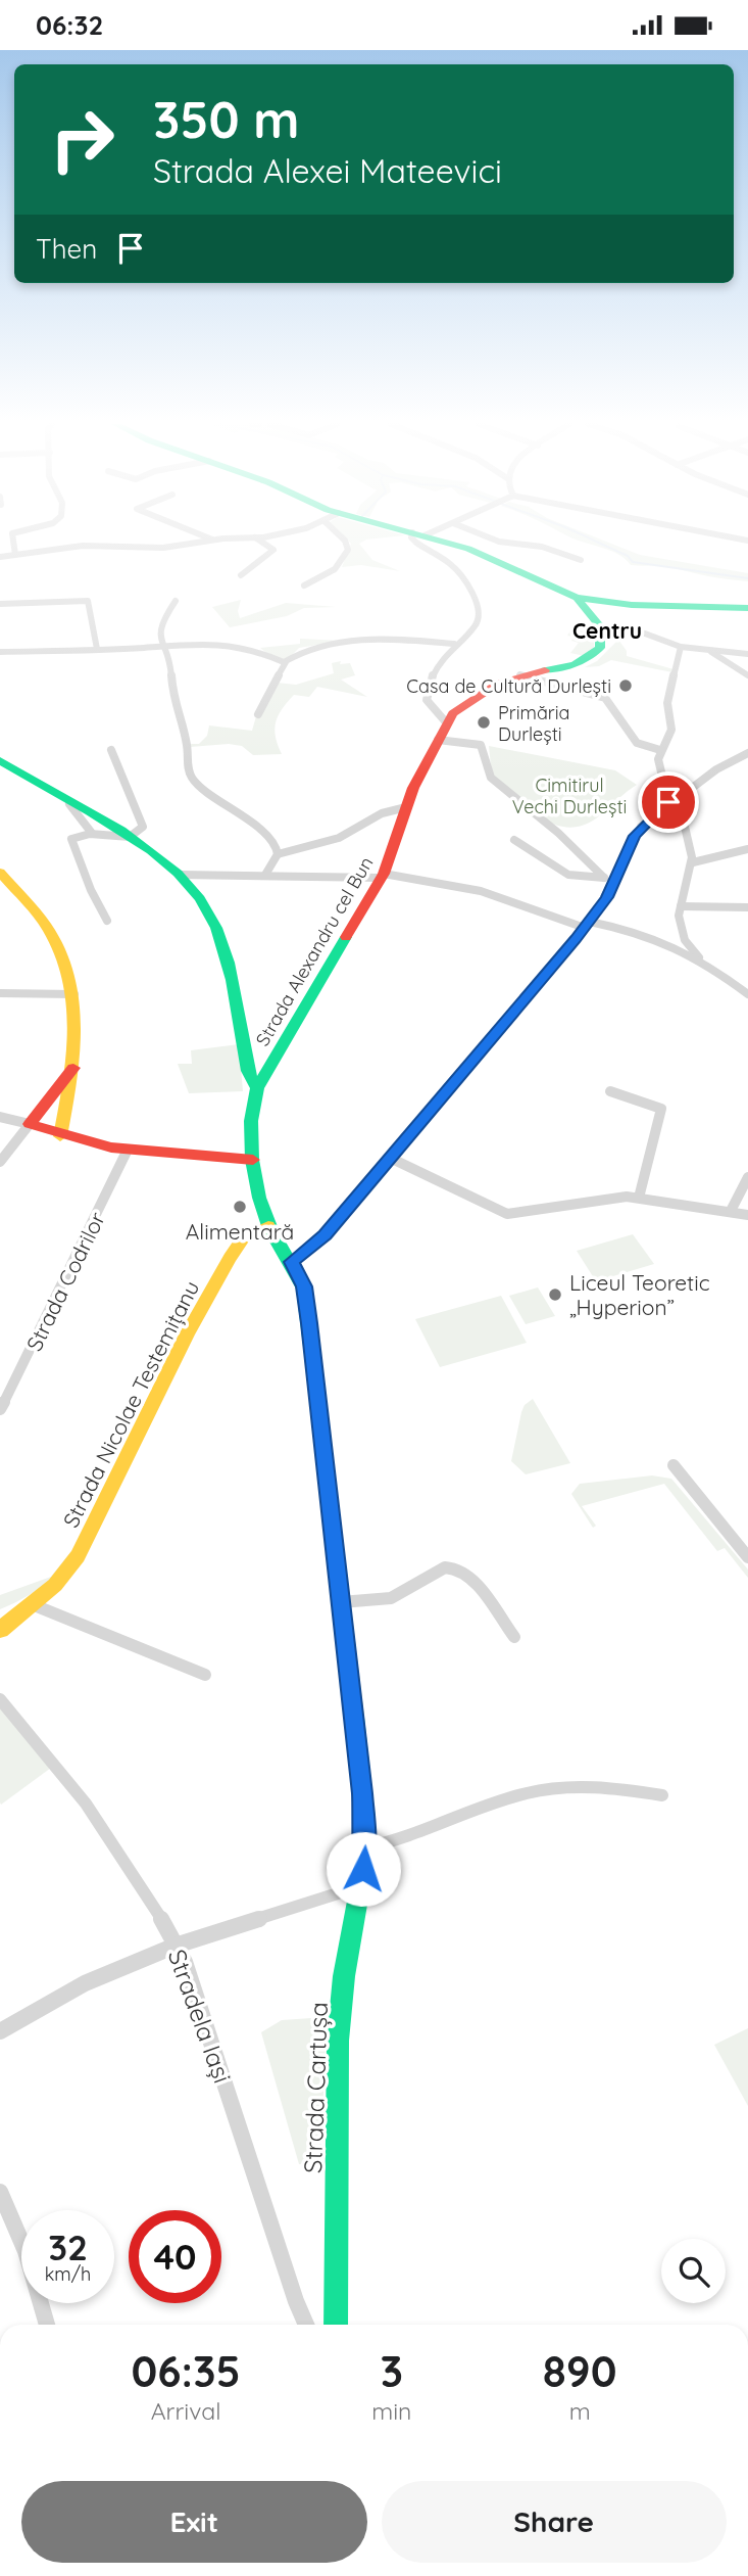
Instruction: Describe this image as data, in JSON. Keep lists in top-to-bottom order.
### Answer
{
  "streets": {
    "street": [
      "Strada Alexandru cel Bun",
      "Strada Codrilor",
      "Strada Nicolae Testemițanu",
      "Stradela Iași",
      "Strada Cartușa"
    ]
  },
  "crossings": [
    ["Strada Alexandru cel Bun", "Strada Nicolae Testemițanu"],
    ["Strada Alexandru cel Bun", "Strada Cartușa"],
    ["Strada Nicolae Testemițanu", "Strada Cartușa"]
  ],
  "districts": ["Centru"],
  "parks": ["Cimitirul Vechi Durlești"],
  "places": [
    "Casa de Cultură Durlești",
    "Primăria Durlești",
    "Alimentară",
    "Liceul Teoretic „Hyperion”"
  ],
  "page": {
    "status": "06:32",
    "turn": ["350 m", "Strada Alexei Mateevici"],
    "then": "Then",
    "speed": "32 km/h",
    "limit": "40",
    "eta": [
      "06:35",
      "Arrival",
      "3",
      "min",
      "890",
      "m"
    ],
    "buttons": ["Exit", "Share"]
  }
}
